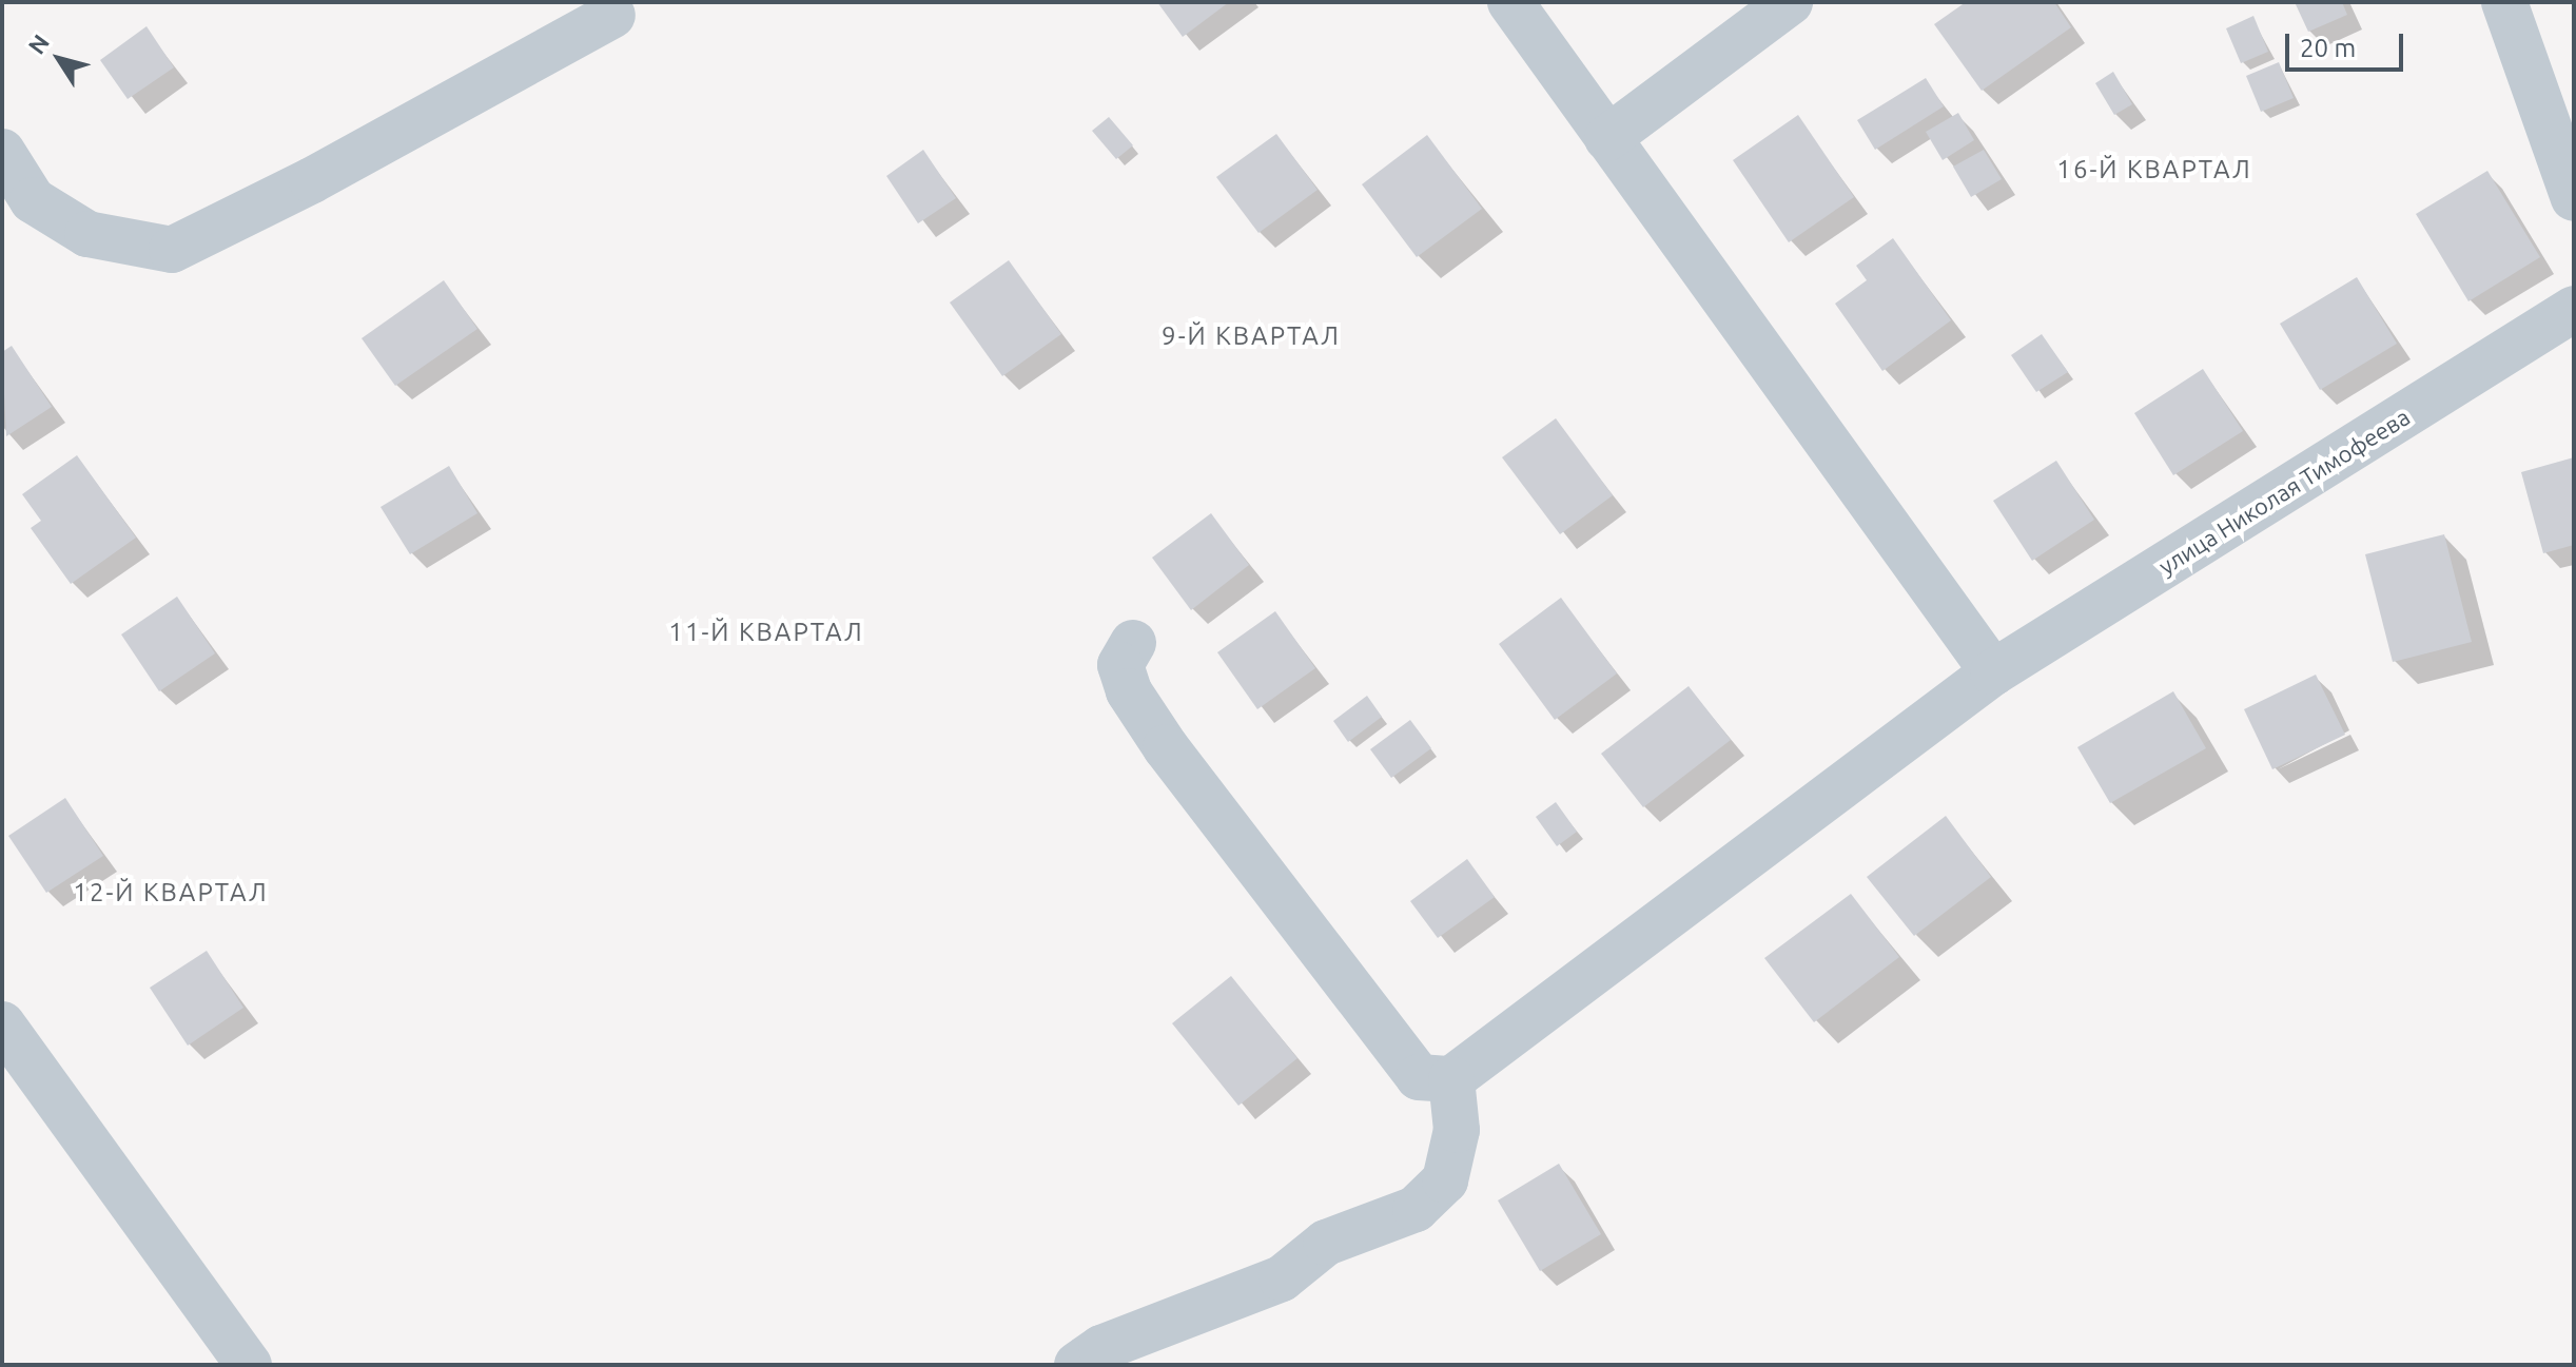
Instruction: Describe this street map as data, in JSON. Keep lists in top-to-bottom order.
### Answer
{
  "streets": {
    "street": ["улица Николая Тимофеева"]
  },
  "districts": [
    "16-Й КВАРТАЛ",
    "9-Й КВАРТАЛ",
    "11-Й КВАРТАЛ",
    "12-Й КВАРТАЛ"
  ],
  "scale_bar": "20 m",
  "north": "top left"
}
